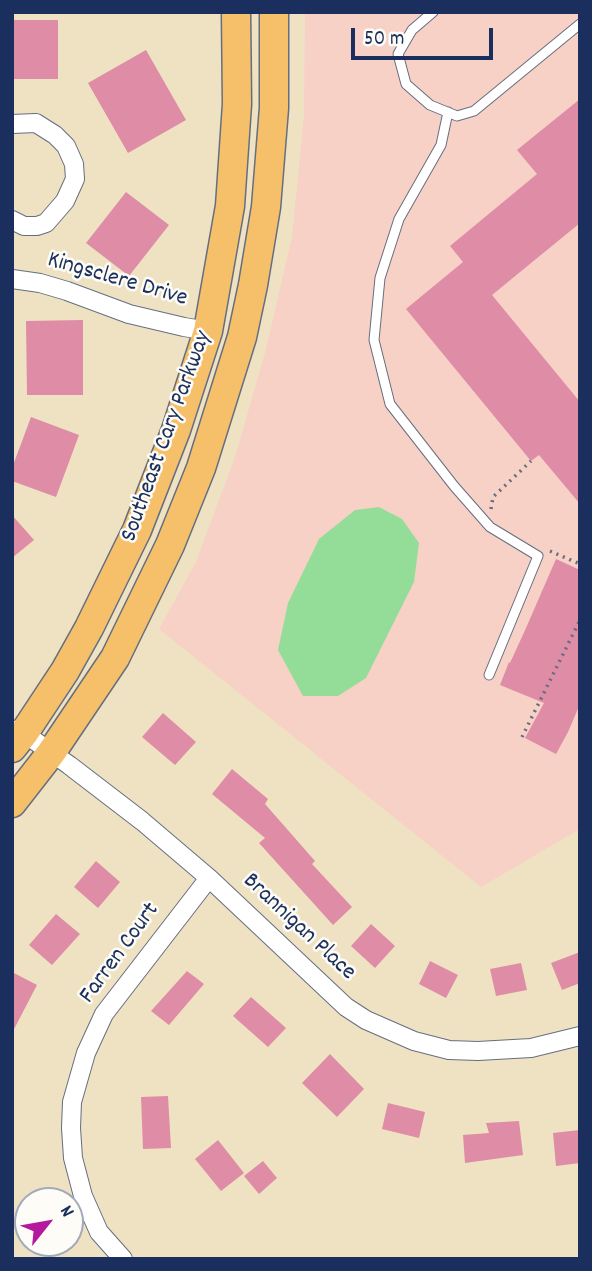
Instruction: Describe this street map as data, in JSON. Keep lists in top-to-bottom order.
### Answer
{
  "streets": {
    "main road": ["Southeast Cary Parkway"],
    "street": ["Kingsclere Drive", "Brannigan Place", "Farren Court"]
  },
  "crossings": [
    ["Kingsclere Drive", "Southeast Cary Parkway"],
    ["Southeast Cary Parkway", "Brannigan Place"],
    ["Brannigan Place", "Farren Court"]
  ],
  "scale_bar": "50 m",
  "north": "top right"
}
